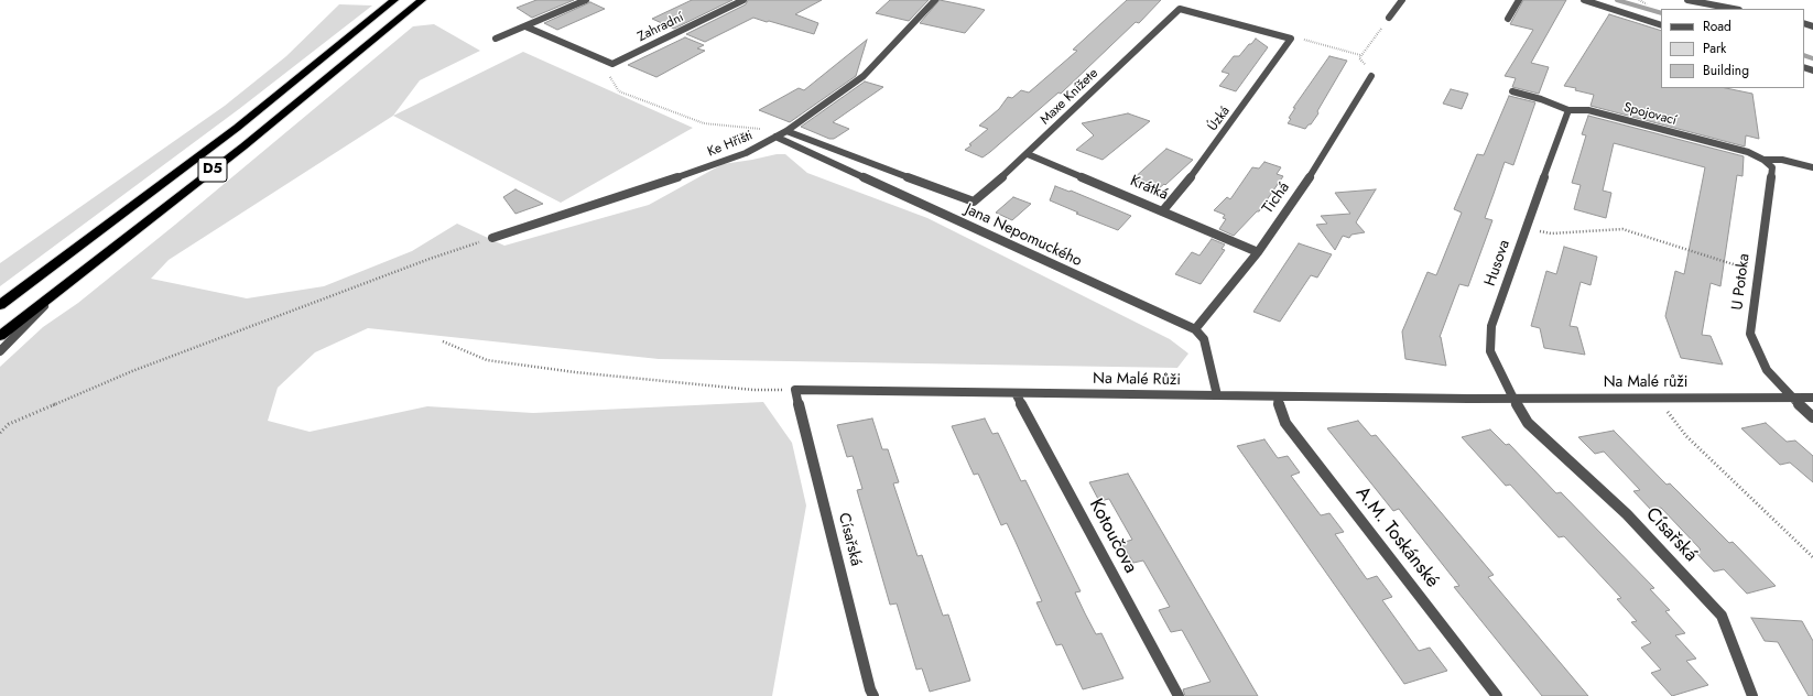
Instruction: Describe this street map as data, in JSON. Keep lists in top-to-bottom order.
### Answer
{
  "streets": {
    "highway": ["D5"],
    "street": [
      "Zahradní",
      "Maxe Knížete",
      "Spojovací",
      "Úzká",
      "Ke Hřišti",
      "Krátká",
      "Tichá",
      "Jana Nepomuckého",
      "Husova",
      "U Potoka",
      "Na Malé Růži",
      "Na Malé růži",
      "Císařská",
      "Kotoučova",
      "A.M. Toskánské"
    ]
  },
  "crossings": [
    ["Maxe Knížete", "Úzká"],
    ["Maxe Knížete", "Krátká"],
    ["Maxe Knížete", "Jana Nepomuckého"],
    ["Spojovací", "Husova"],
    ["Spojovací", "U Potoka"],
    ["Úzká", "Krátká"],
    ["Ke Hřišti", "Jana Nepomuckého"],
    ["Krátká", "Tichá"],
    ["Tichá", "Jana Nepomuckého"],
    ["Husova", "Na Malé růži"],
    ["Husova", "Císařská"],
    ["U Potoka", "Na Malé růži"],
    ["Na Malé Růži", "Na Malé růži"],
    ["Na Malé Růži", "Císařská"],
    ["Na Malé Růži", "Kotoučova"],
    ["Na Malé Růži", "A.M. Toskánské"]
  ],
  "legend": ["Road", "Park", "Building"]
}
